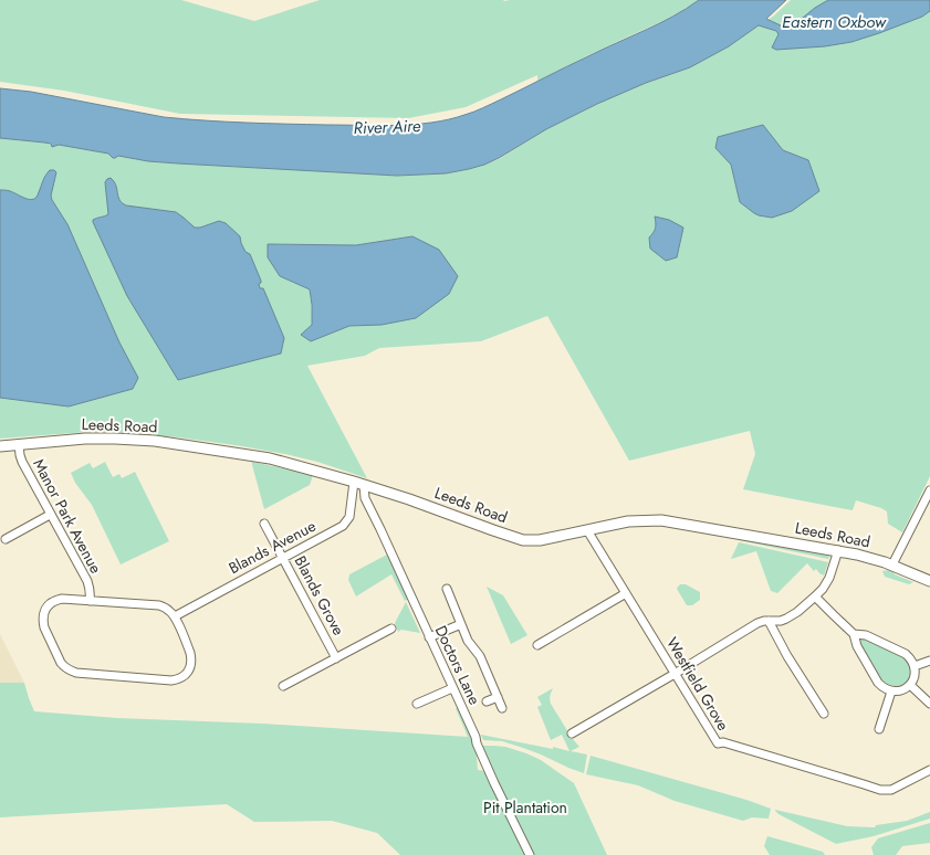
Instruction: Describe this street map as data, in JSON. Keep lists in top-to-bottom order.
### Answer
{
  "streets": {
    "street": [
      "Leeds Road",
      "Manor Park Avenue",
      "Blands Avenue",
      "Blands Grove",
      "Doctors Lane",
      "Westfield Grove"
    ]
  },
  "crossings": [
    ["Leeds Road", "Manor Park Avenue"],
    ["Leeds Road", "Blands Avenue"],
    ["Leeds Road", "Doctors Lane"],
    ["Leeds Road", "Westfield Grove"],
    ["Blands Avenue", "Blands Grove"],
    ["Blands Avenue", "Doctors Lane"]
  ],
  "water": ["Eastern Oxbow", "River Aire"],
  "parks": ["Pit Plantation"]
}
